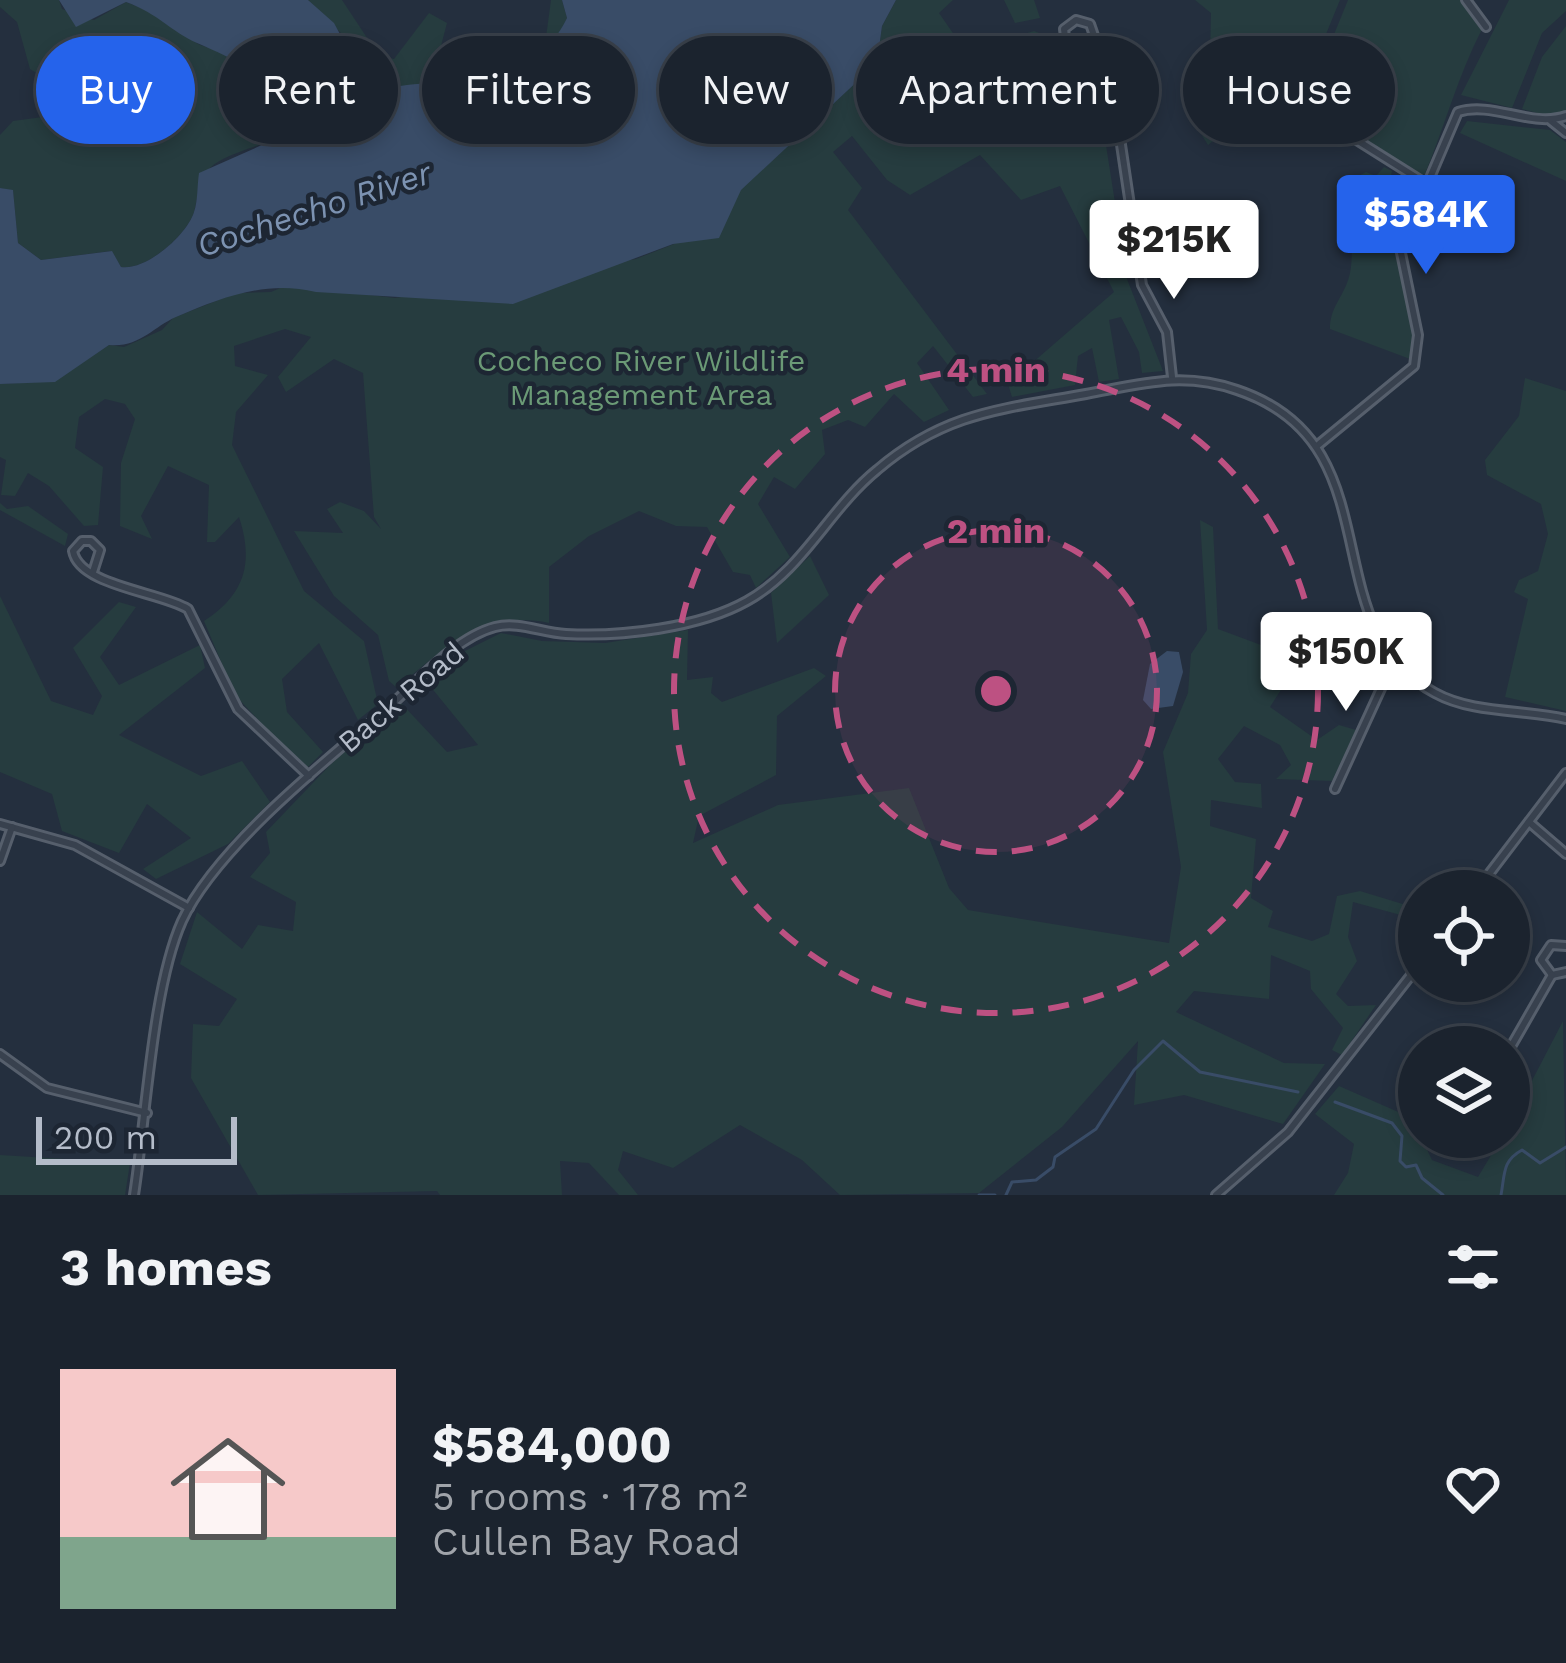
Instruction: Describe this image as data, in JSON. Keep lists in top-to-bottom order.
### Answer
{
  "streets": {
    "street": ["Back Road"]
  },
  "water": ["Cochecho River"],
  "parks": ["Cocheco River Wildlife Management Area"],
  "scale_bar": "200 m",
  "page": {
    "chip": [
      "Buy",
      "Rent",
      "Filters",
      "New",
      "Apartment",
      "House"
    ],
    "price": ["$584K", "$215K", "$150K"],
    "scale": "200 m",
    "heading": "3 homes",
    "list": [
      {
        "name": "$584,000",
        "note": "5 rooms · 178 m² · Cullen Bay Road"
      }
    ]
  },
  "rings": ["4 min", "2 min"]
}
